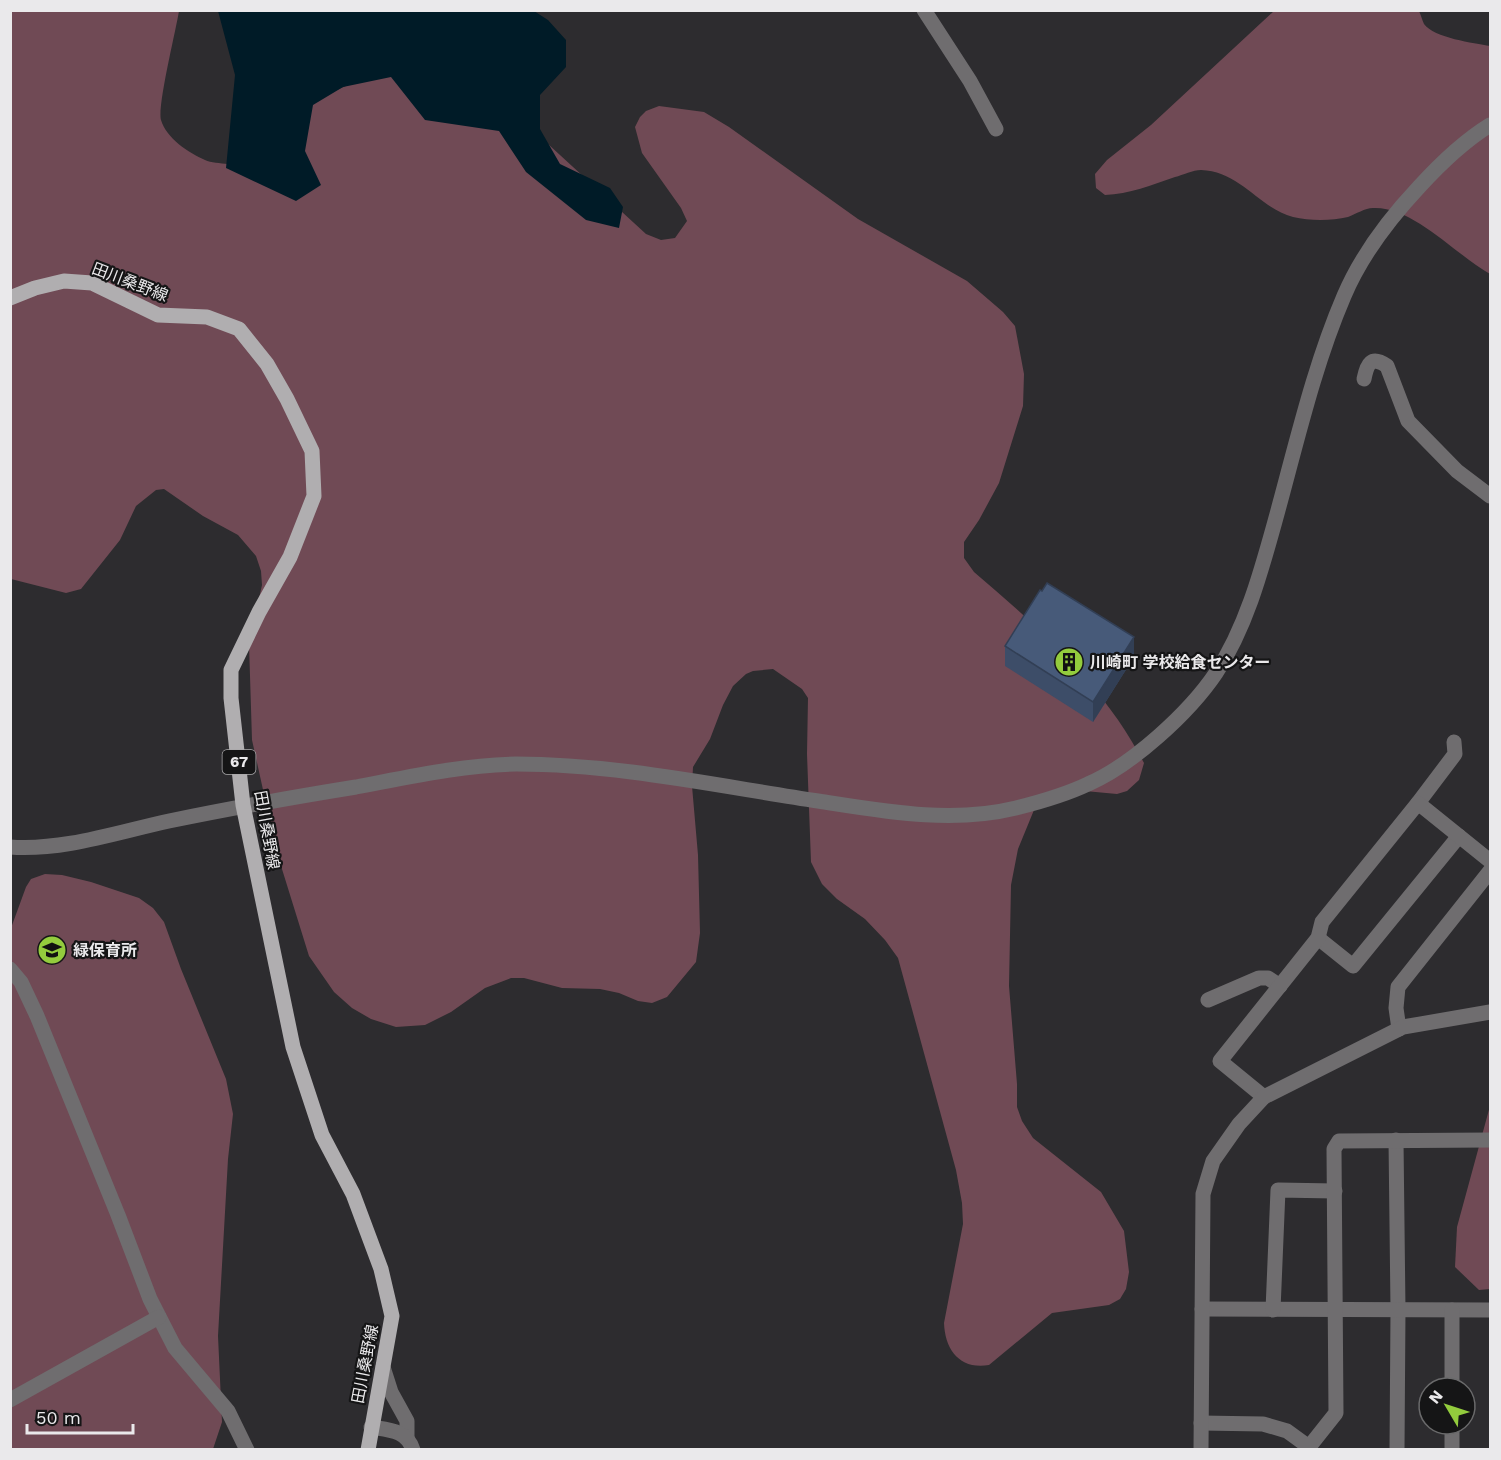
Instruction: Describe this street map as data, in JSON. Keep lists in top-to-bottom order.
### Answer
{
  "streets": {
    "main road": ["田川桑野線", "67"]
  },
  "places": {
    "building": ["川崎町 学校給食センター"],
    "school or university": ["緑保育所"]
  },
  "scale_bar": "50 m",
  "north": "top left"
}
